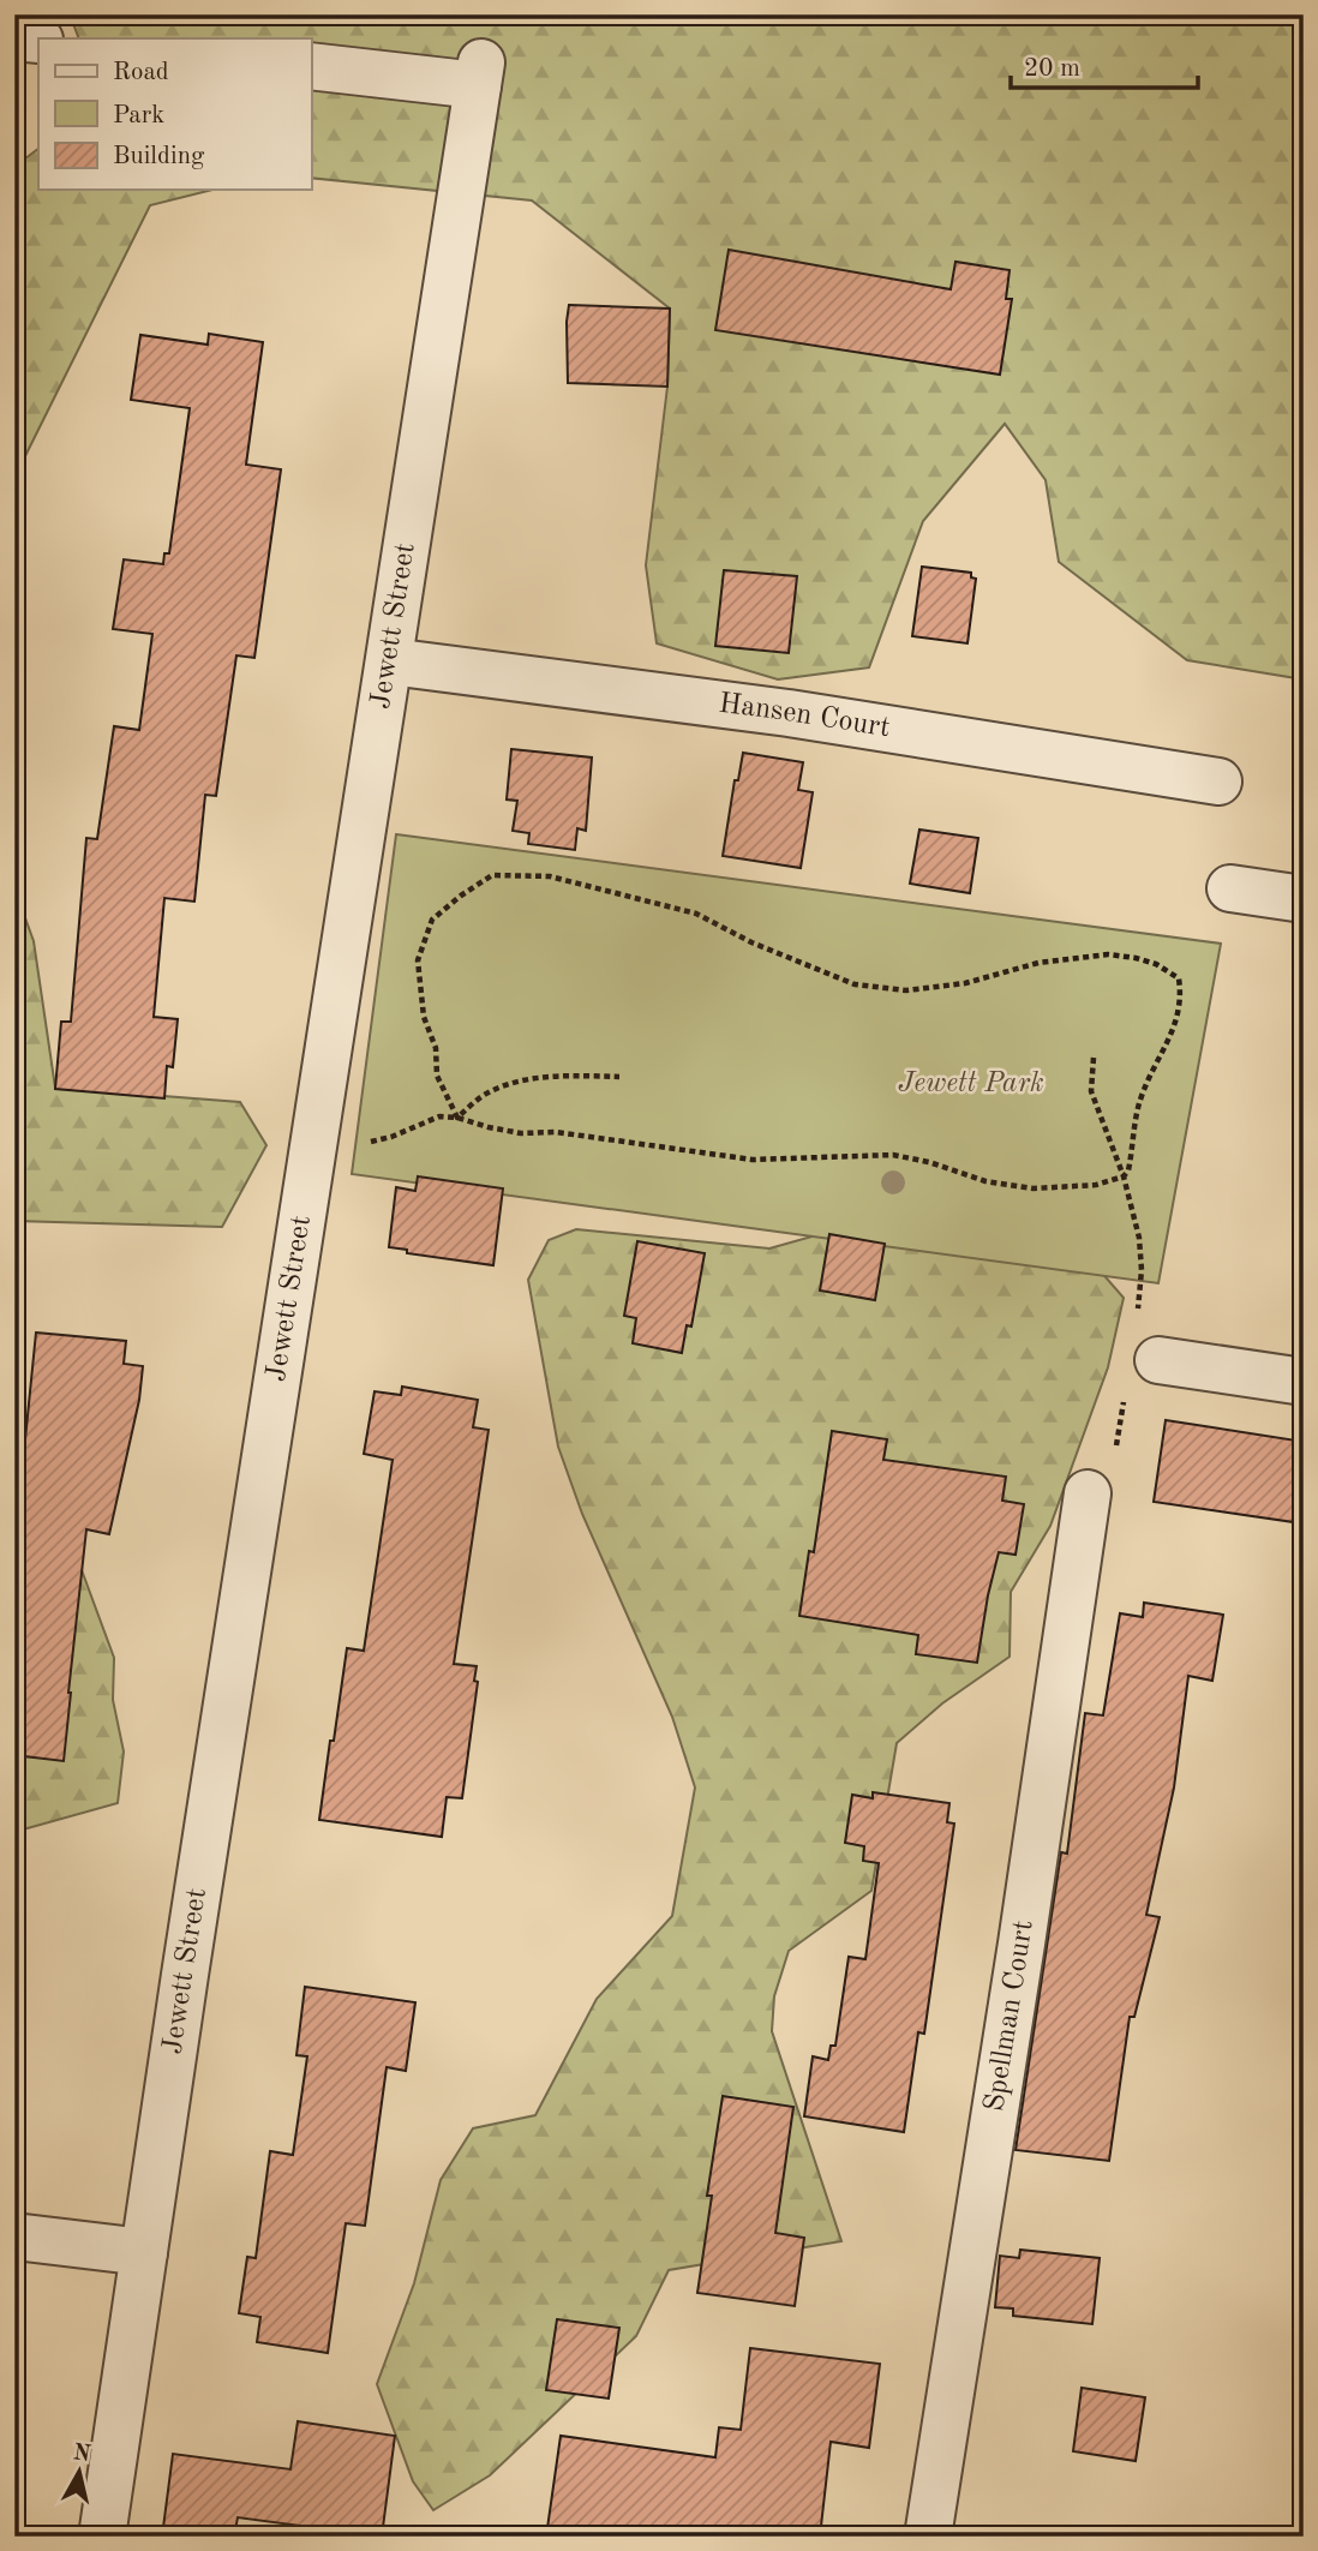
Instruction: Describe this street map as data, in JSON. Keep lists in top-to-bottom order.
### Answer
{
  "streets": {
    "street": ["Jewett Street", "Hansen Court", "Spellman Court"]
  },
  "crossings": [
    ["Jewett Street", "Hansen Court"]
  ],
  "parks": ["Jewett Park"],
  "legend": ["Road", "Park", "Building"],
  "scale_bar": "20 m",
  "north": "top"
}
